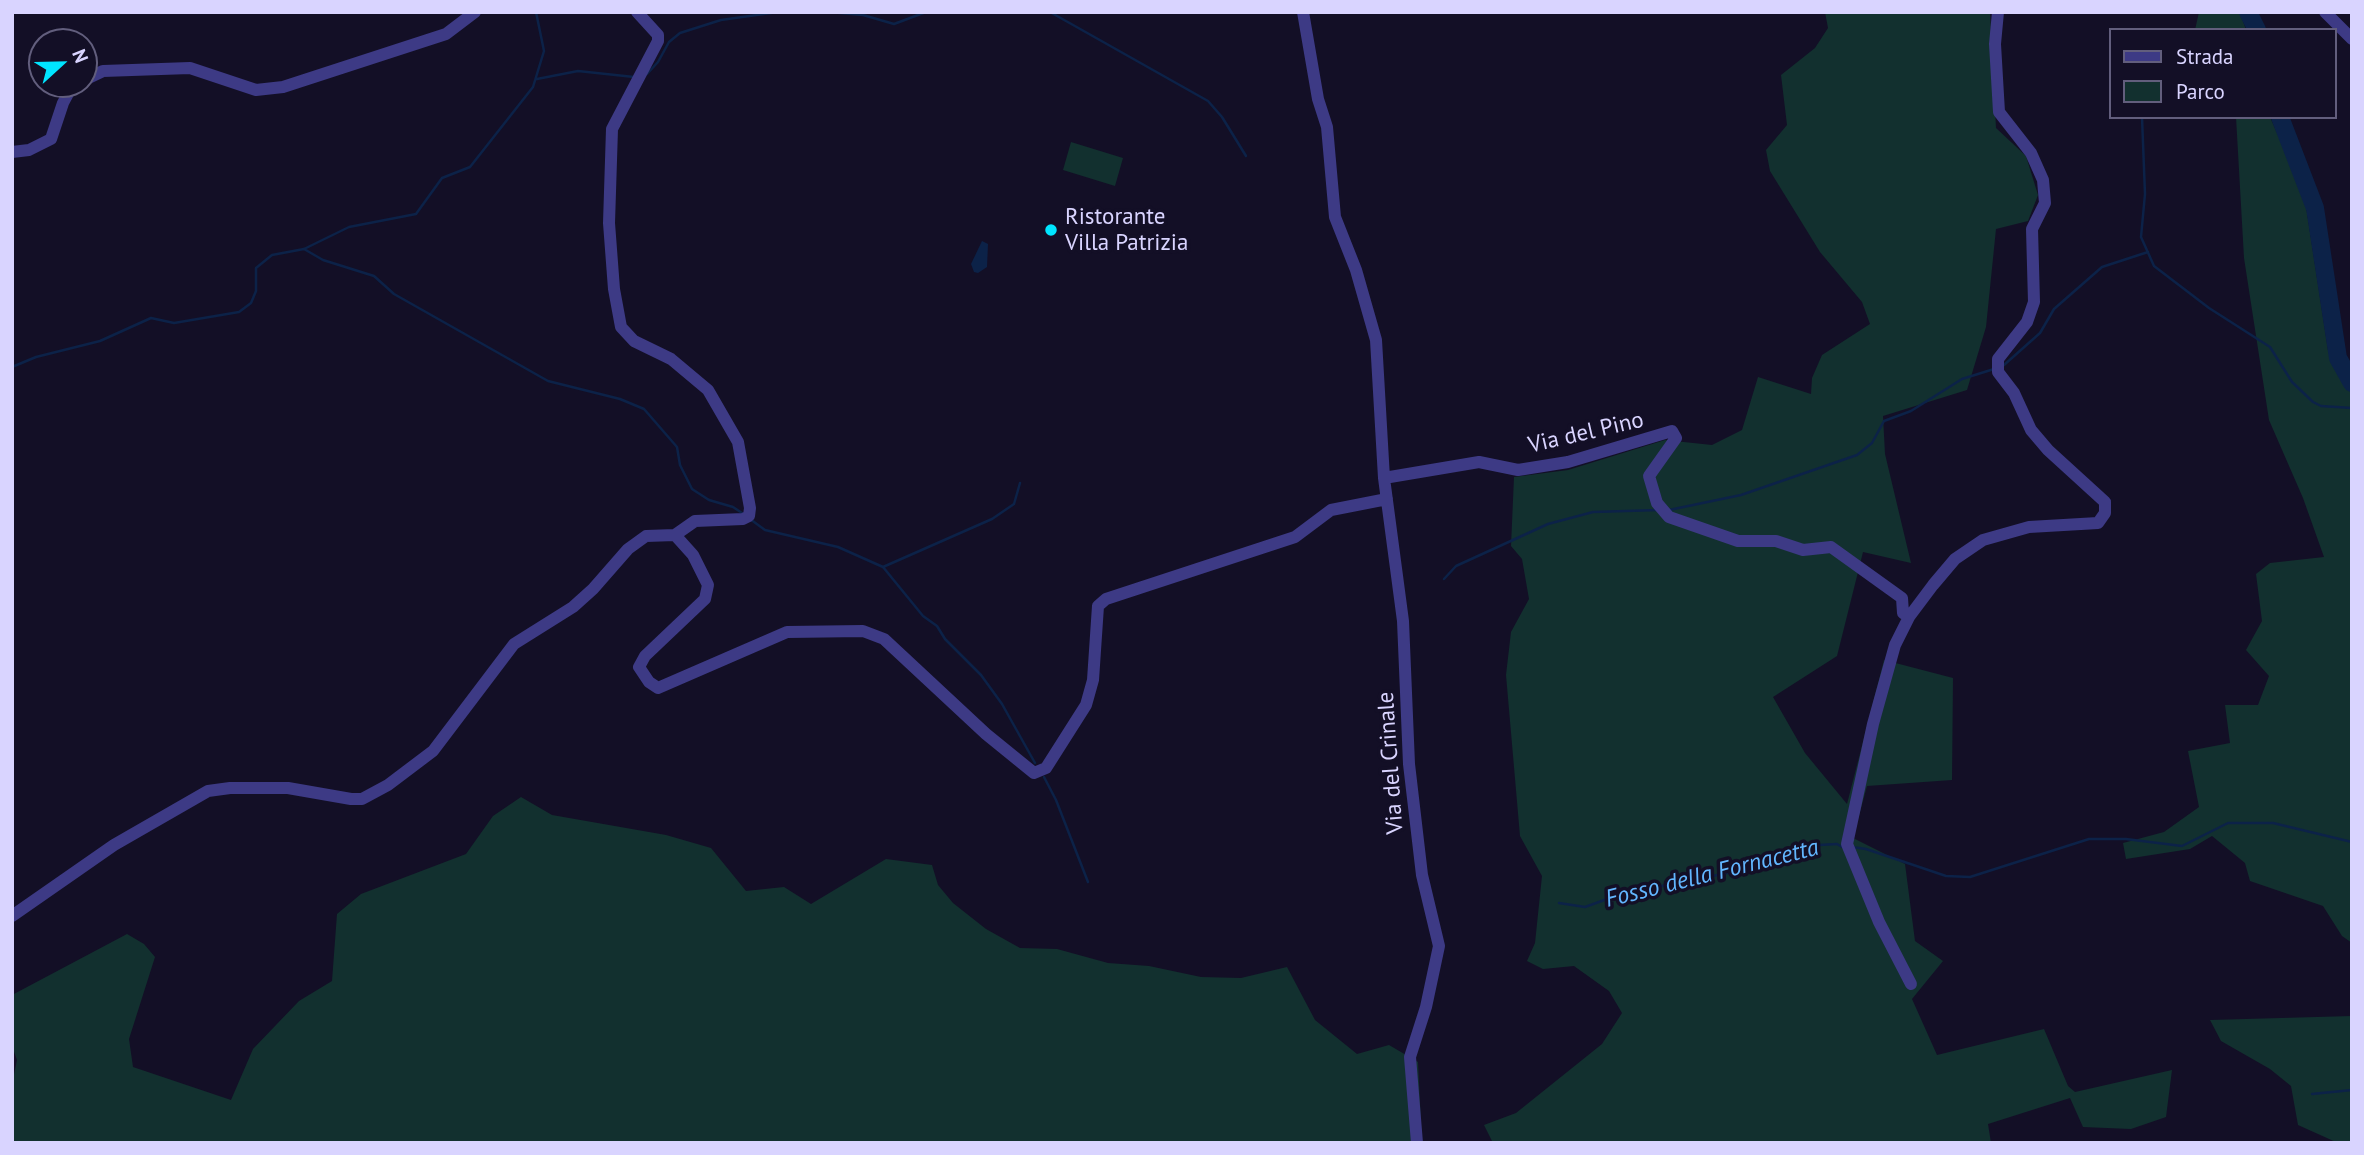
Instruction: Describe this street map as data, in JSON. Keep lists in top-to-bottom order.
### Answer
{
  "streets": {
    "street": ["Via del Pino", "Via del Crinale"]
  },
  "crossings": [
    ["Via del Pino", "Via del Crinale"]
  ],
  "water": ["Fosso della Fornacetta"],
  "places": ["Ristorante Villa Patrizia"],
  "legend": ["Strada", "Parco"],
  "north": "right"
}
